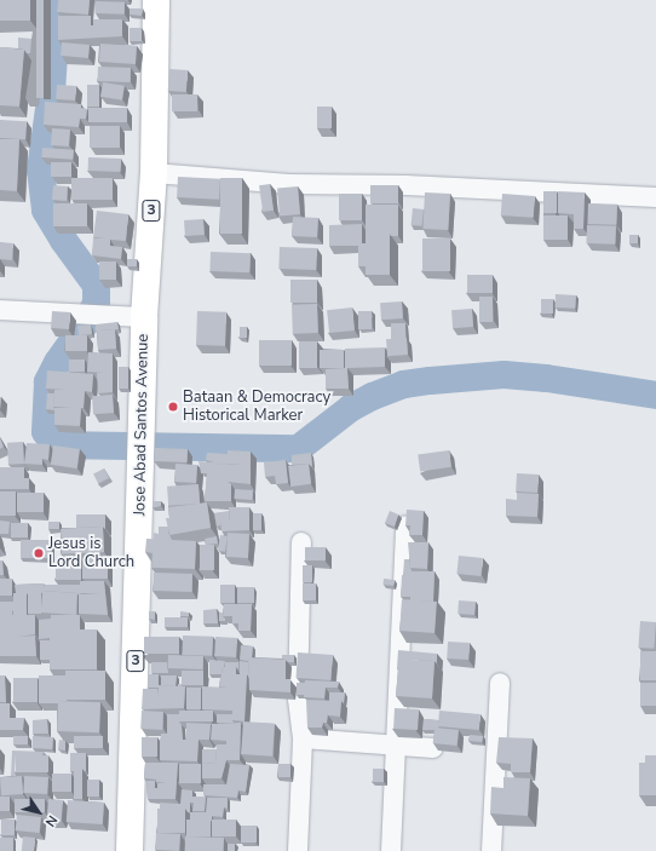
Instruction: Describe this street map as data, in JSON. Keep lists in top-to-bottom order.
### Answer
{
  "streets": {
    "highway": ["3", "Jose Abad Santos Avenue"]
  },
  "places": ["Bataan & Democracy Historical Marker", "Jesus is Lord Church"],
  "north": "bottom right"
}
